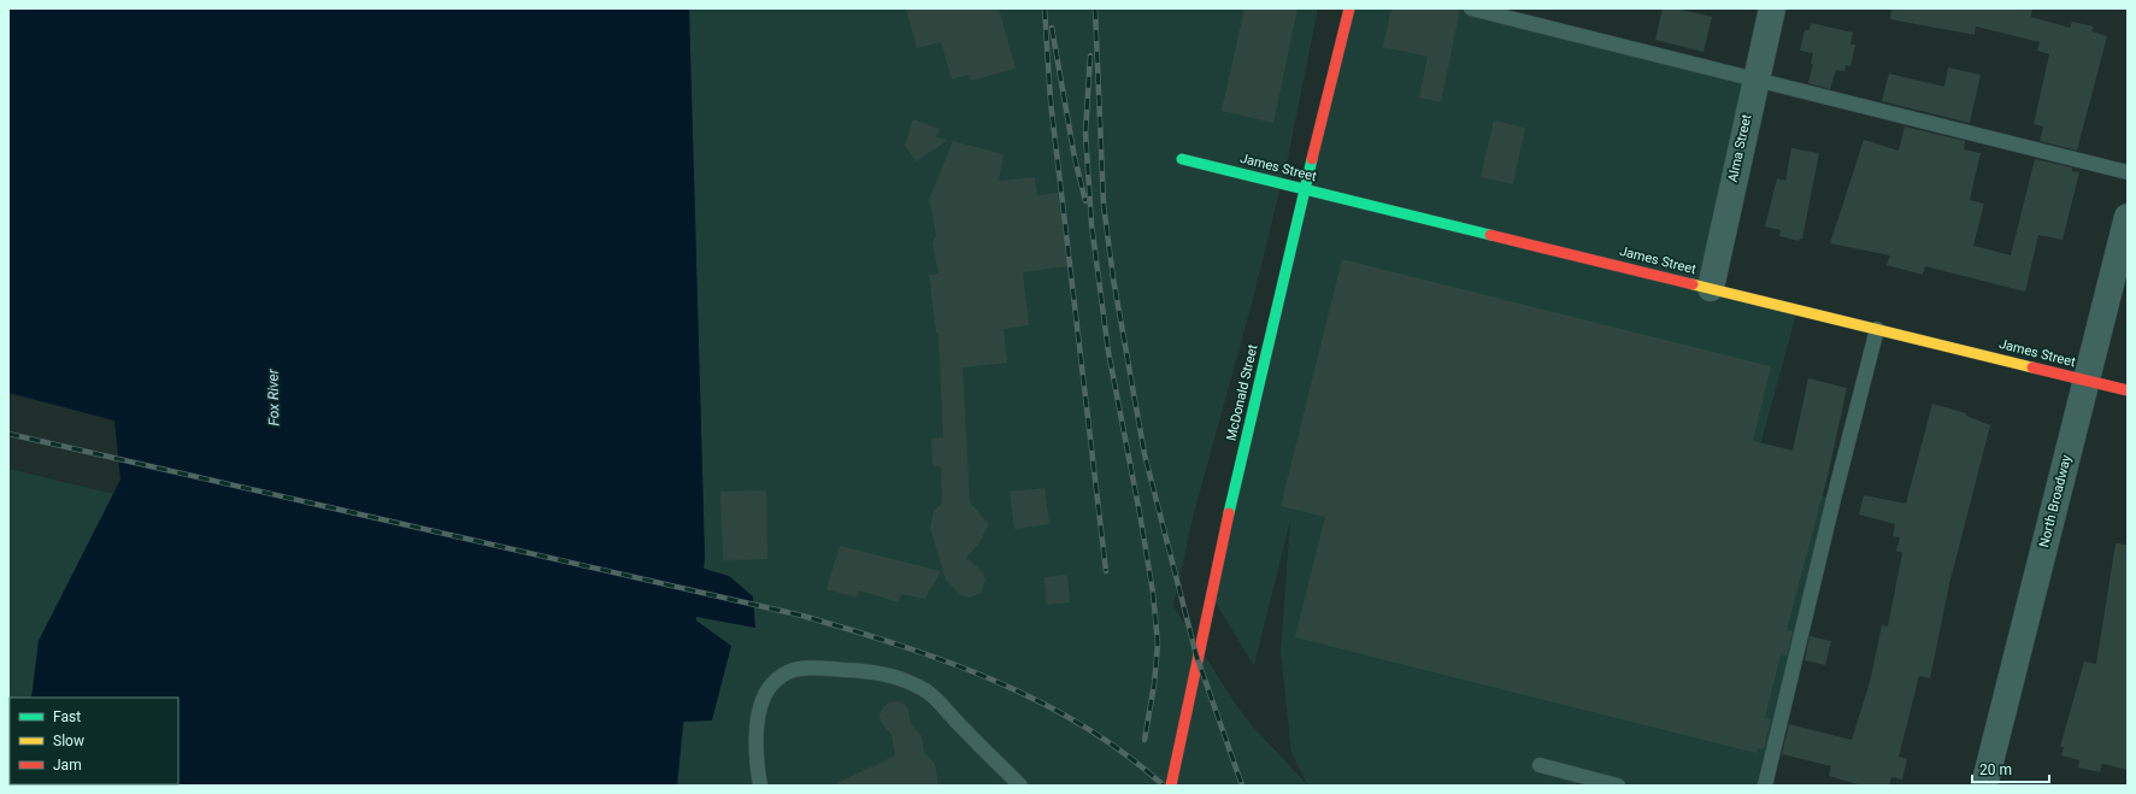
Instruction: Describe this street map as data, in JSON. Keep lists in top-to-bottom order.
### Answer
{
  "streets": {
    "street": [
      "Alma Street",
      "James Street",
      "McDonald Street",
      "North Broadway"
    ]
  },
  "crossings": [
    ["Alma Street", "James Street"],
    ["James Street", "McDonald Street"],
    ["James Street", "North Broadway"]
  ],
  "water": ["Fox River"],
  "legend": ["Fast", "Slow", "Jam"],
  "scale_bar": "20 m"
}
